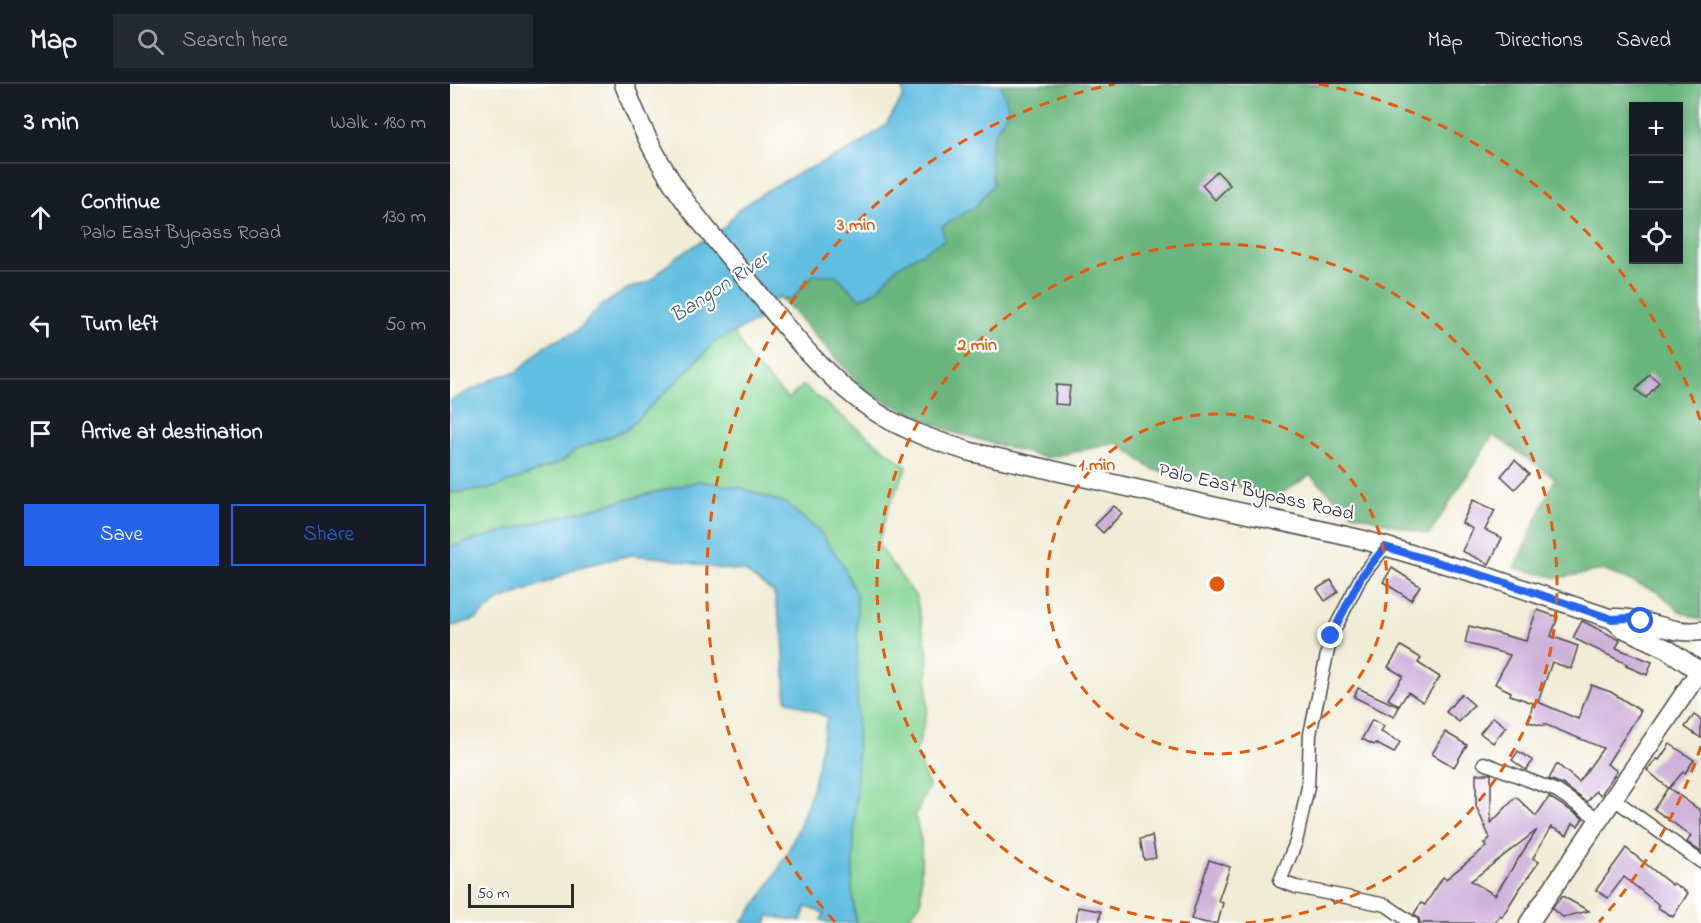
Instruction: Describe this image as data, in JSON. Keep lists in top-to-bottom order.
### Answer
{
  "streets": {
    "main road": ["Palo East Bypass Road"]
  },
  "water": ["Bangon River"],
  "scale_bar": "50 m",
  "page": {
    "header": "Map",
    "search": "Search here",
    "nav": ["Map", "Directions", "Saved"],
    "heading": ["3 min", "Walk · 180 m"],
    "map_buttons": ["+", "−"],
    "list": [
      ["Continue", "Palo East Bypass Road", "130 m"],
      ["Turn left", "50 m"],
      "Arrive at destination"
    ],
    "buttons": ["Save", "Share"],
    "scale": "50 m"
  },
  "rings": ["3 min", "2 min", "1 min"]
}
